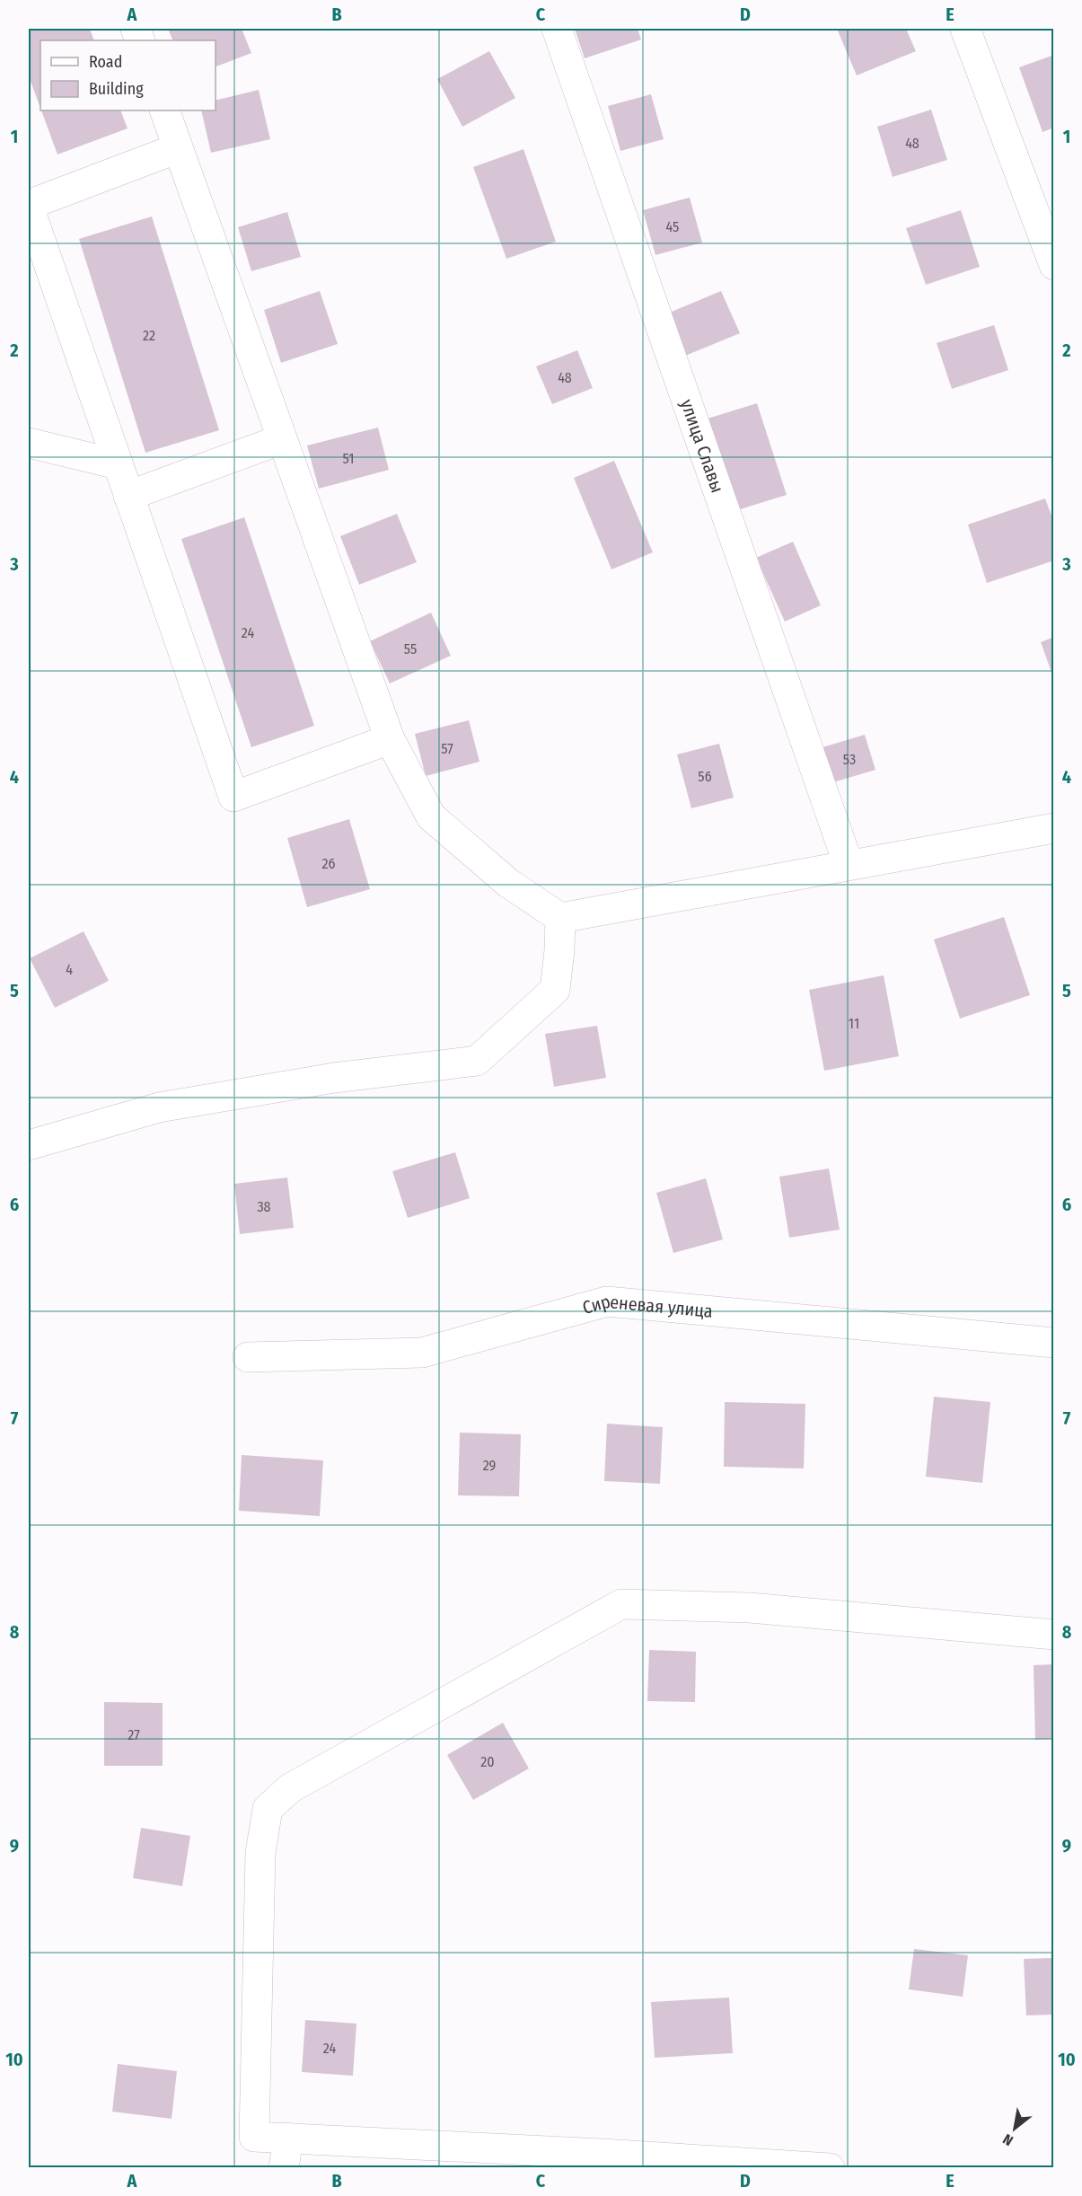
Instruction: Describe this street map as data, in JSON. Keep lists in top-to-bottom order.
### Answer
{
  "streets": {
    "street": ["улица Славы", "Сиреневая улица"]
  },
  "house_numbers": [
    "48",
    "45",
    "22",
    "48",
    "51",
    "24",
    "55",
    "57",
    "53",
    "56",
    "26",
    "4",
    "11",
    "38",
    "29",
    "27",
    "20",
    "24"
  ],
  "legend": ["Road", "Building"],
  "north": "bottom left",
  "grid": {
    "columns": [
      "A",
      "B",
      "C",
      "D",
      "E"
    ],
    "rows": [
      "1",
      "2",
      "3",
      "4",
      "5",
      "6",
      "7",
      "8",
      "9",
      "10"
    ]
  }
}
